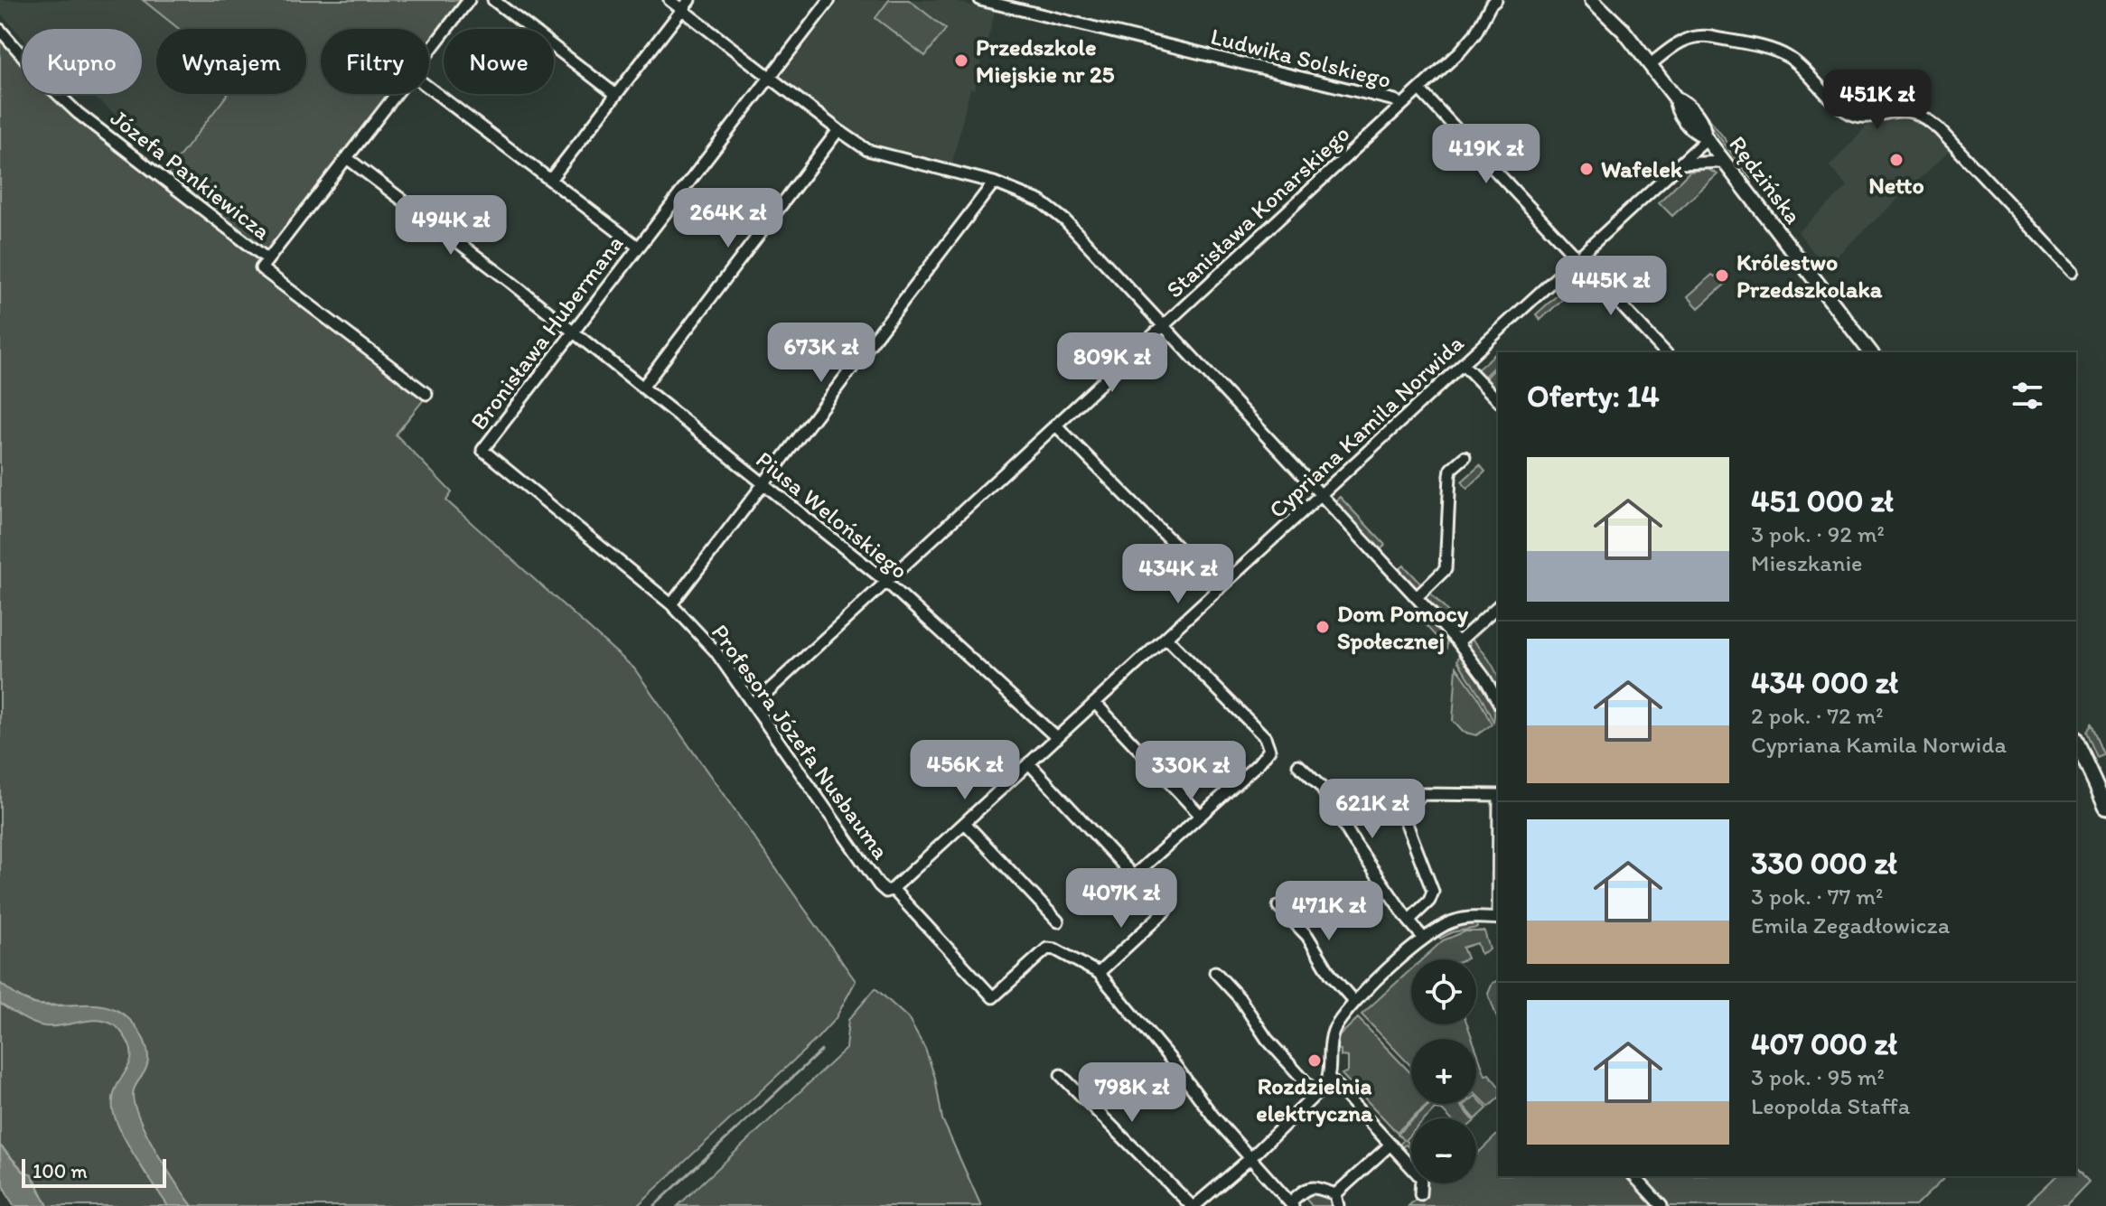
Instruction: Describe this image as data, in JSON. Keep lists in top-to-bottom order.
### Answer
{
  "streets": {
    "main road": ["Rędzińska"],
    "street": [
      "Ludwika Solskiego",
      "Józefa Pankiewicza",
      "Stanisława Konarskiego",
      "Bronisława Hubermana",
      "Cypriana Kamila Norwida",
      "Piusa Welońskiego",
      "Profesora Józefa Nusbauma"
    ]
  },
  "crossings": [
    ["Ludwika Solskiego", "Stanisława Konarskiego"],
    ["Ludwika Solskiego", "Cypriana Kamila Norwida"],
    ["Rędzińska", "Cypriana Kamila Norwida"],
    ["Stanisława Konarskiego", "Piusa Welońskiego"],
    ["Stanisława Konarskiego", "Profesora Józefa Nusbauma"],
    ["Bronisława Hubermana", "Piusa Welońskiego"],
    ["Bronisława Hubermana", "Profesora Józefa Nusbauma"],
    ["Cypriana Kamila Norwida", "Piusa Welońskiego"],
    ["Cypriana Kamila Norwida", "Profesora Józefa Nusbauma"]
  ],
  "places": [
    "Przedszkole Miejskie nr 25",
    "Netto",
    "Wafelek",
    "Królestwo Przedszkolaka",
    "Dom Pomocy Społecznej",
    "Rozdzielnia elektryczna"
  ],
  "scale_bar": "100 m",
  "page": {
    "chip": [
      "Kupno",
      "Wynajem",
      "Filtry",
      "Nowe"
    ],
    "price": [
      "451K zł",
      "419K zł",
      "264K zł",
      "494K zł",
      "445K zł",
      "673K zł",
      "809K zł",
      "434K zł",
      "456K zł",
      "330K zł",
      "621K zł",
      "407K zł",
      "471K zł",
      "798K zł"
    ],
    "heading": "Oferty: 14",
    "list": [
      {
        "name": "451 000 zł",
        "note": "3 pok. · 92 m² · Mieszkanie"
      },
      {
        "name": "434 000 zł",
        "note": "2 pok. · 72 m² · Cypriana Kamila Norwida"
      },
      {
        "name": "330 000 zł",
        "note": "3 pok. · 77 m² · Emila Zegadłowicza"
      },
      {
        "name": "407 000 zł",
        "note": "3 pok. · 95 m² · Leopolda Staffa"
      }
    ],
    "map_buttons": ["+", "−"],
    "scale": "100 m"
  }
}
